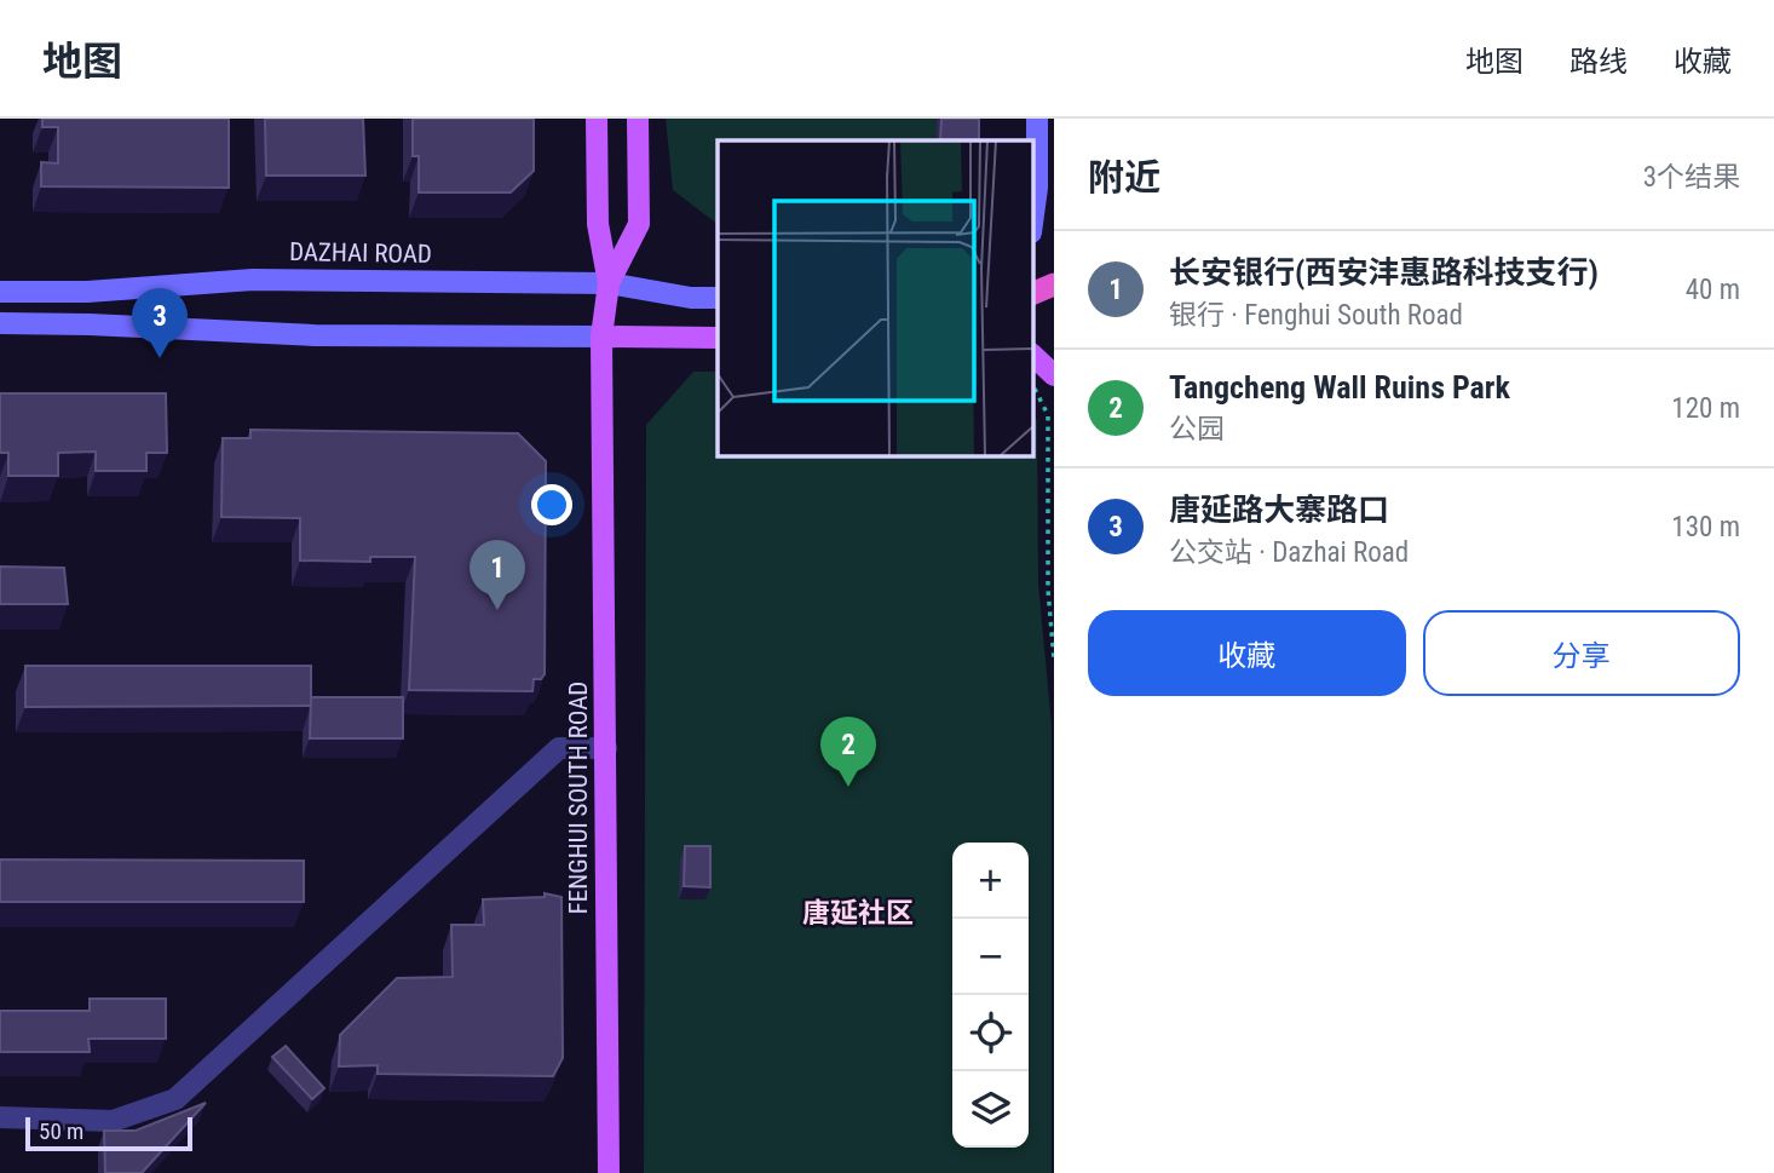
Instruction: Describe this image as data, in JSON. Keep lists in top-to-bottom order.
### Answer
{
  "streets": {
    "main road": ["DAZHAI ROAD", "FENGHUI SOUTH ROAD"]
  },
  "crossings": [
    ["DAZHAI ROAD", "FENGHUI SOUTH ROAD"]
  ],
  "districts": ["唐延社区"],
  "scale_bar": "50 m",
  "page": {
    "header": "地图",
    "nav": ["地图", "路线", "收藏"],
    "heading": ["附近", "3个结果"],
    "list": [
      {
        "mark": "1",
        "name": "长安银行(西安沣惠路科技支行)",
        "note": "银行 · Fenghui South Road",
        "value": "40 m"
      },
      {
        "mark": "2",
        "name": "Tangcheng Wall Ruins Park",
        "note": "公园",
        "value": "120 m"
      },
      {
        "mark": "3",
        "name": "唐延路大寨路口",
        "note": "公交站 · Dazhai Road",
        "value": "130 m"
      }
    ],
    "pins": ["3", "1", "2"],
    "buttons": ["收藏", "分享"],
    "map_buttons": ["+", "−"],
    "scale": "50 m"
  }
}
